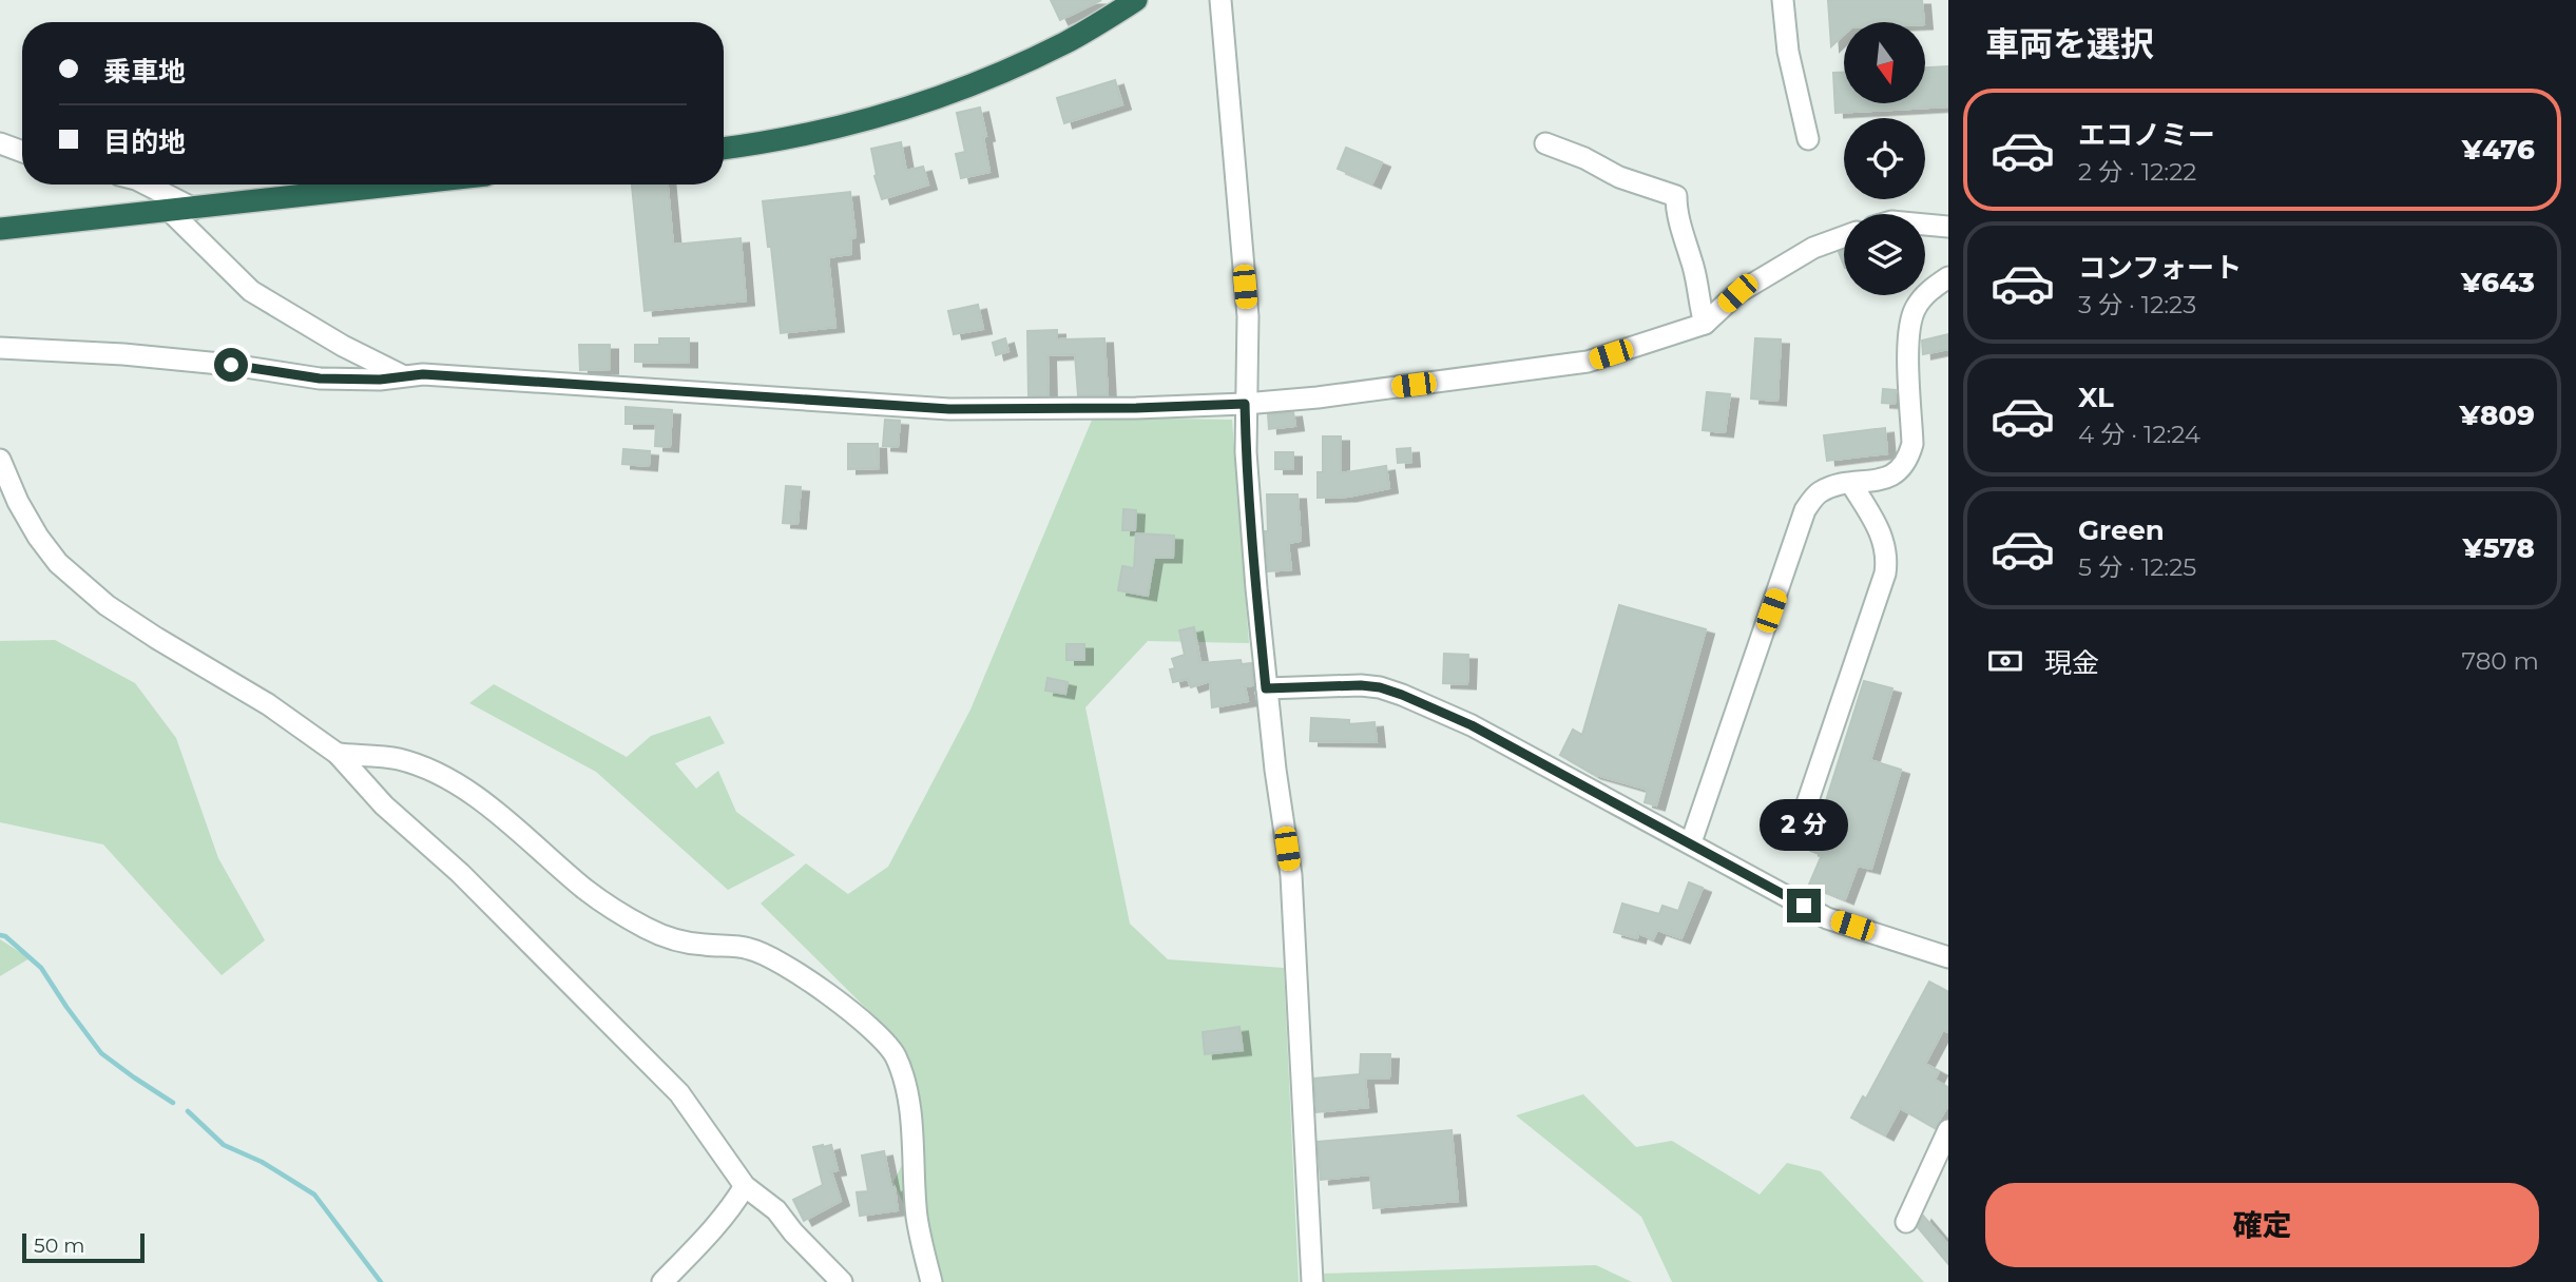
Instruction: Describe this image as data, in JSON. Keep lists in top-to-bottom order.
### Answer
{
  "scale_bar": "50 m",
  "north": "bottom",
  "page": {
    "heading": "車両を選択",
    "banner": ["乗車地", "目的地"],
    "list": [
      {
        "name": "エコノミー",
        "note": "2 分 · 12:22",
        "value": "¥476"
      },
      {
        "name": "コンフォート",
        "note": "3 分 · 12:23",
        "value": "¥643"
      },
      {
        "name": "XL",
        "note": "4 分 · 12:24",
        "value": "¥809"
      },
      {
        "name": "Green",
        "note": "5 分 · 12:25",
        "value": "¥578"
      }
    ],
    "pay": ["現金", "780 m"],
    "bubble": "2 分",
    "buttons": "確定",
    "scale": "50 m"
  }
}
